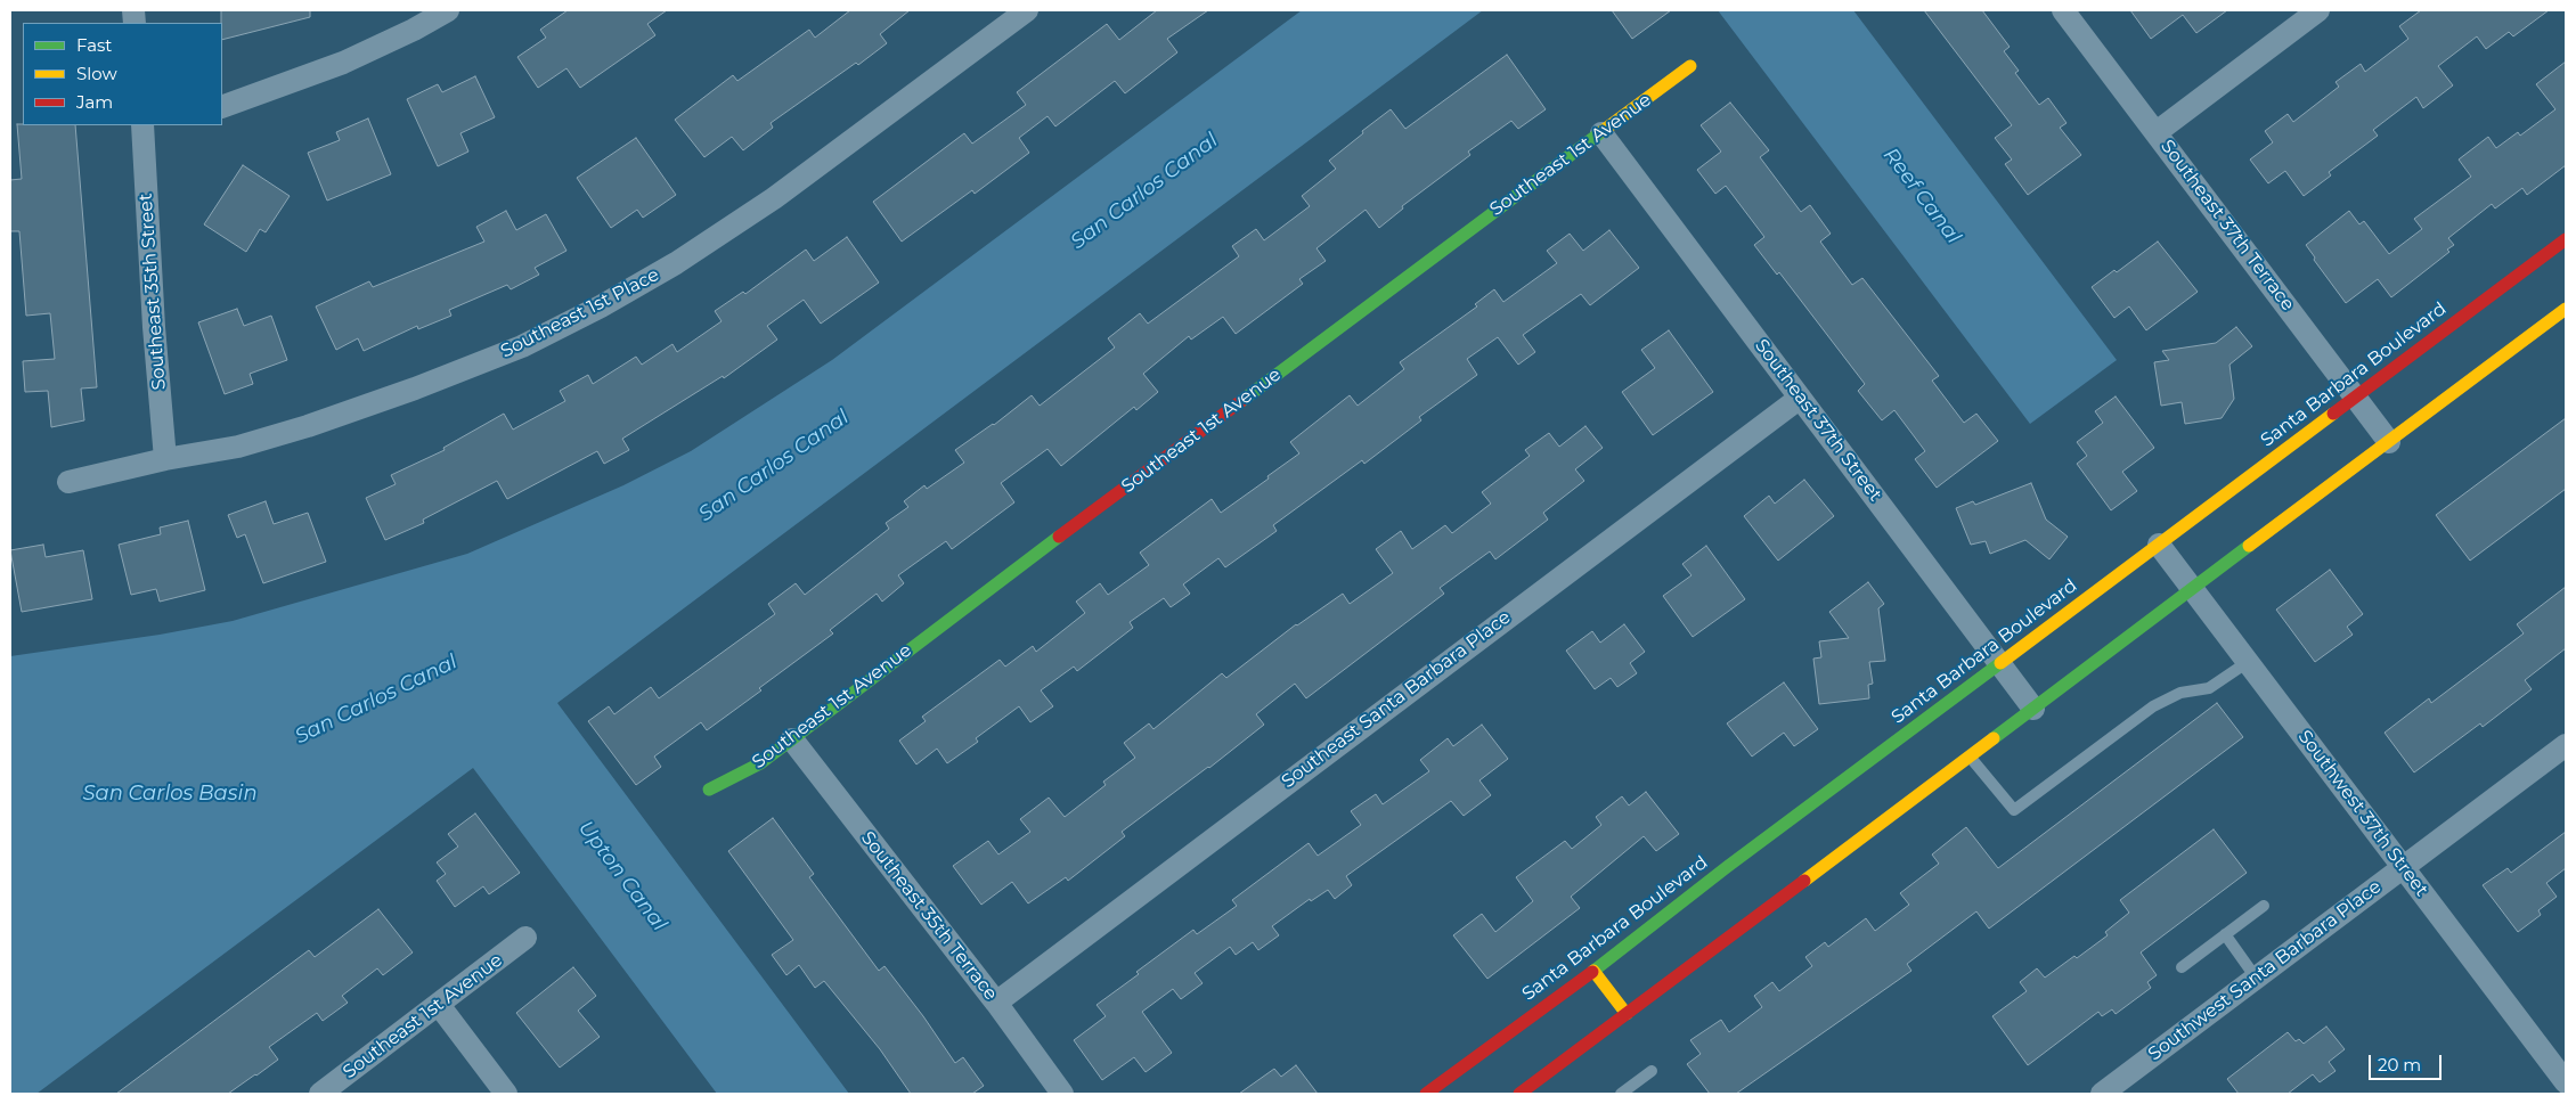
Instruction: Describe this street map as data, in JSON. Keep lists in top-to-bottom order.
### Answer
{
  "streets": {
    "main road": ["Southeast 1st Avenue", "Santa Barbara Boulevard"],
    "street": [
      "Southeast 37th Terrace",
      "Southeast 35th Street",
      "Southeast 1st Place",
      "Southeast 37th Street",
      "Southeast Santa Barbara Place",
      "Southwest 37th Street",
      "Southeast 35th Terrace",
      "Southwest Santa Barbara Place"
    ]
  },
  "crossings": [
    ["Southeast 1st Avenue", "Southeast 37th Street"],
    ["Southeast 1st Avenue", "Southeast 35th Terrace"],
    ["Southeast 37th Terrace", "Santa Barbara Boulevard"],
    ["Southeast 35th Street", "Southeast 1st Place"],
    ["Santa Barbara Boulevard", "Southeast 37th Street"],
    ["Santa Barbara Boulevard", "Southwest 37th Street"],
    ["Southeast 37th Street", "Southeast Santa Barbara Place"],
    ["Southeast Santa Barbara Place", "Southeast 35th Terrace"],
    ["Southwest 37th Street", "Southwest Santa Barbara Place"]
  ],
  "water": [
    "San Carlos Canal",
    "Reef Canal",
    "San Carlos Basin",
    "Upton Canal"
  ],
  "legend": ["Fast", "Slow", "Jam"],
  "scale_bar": "20 m"
}
